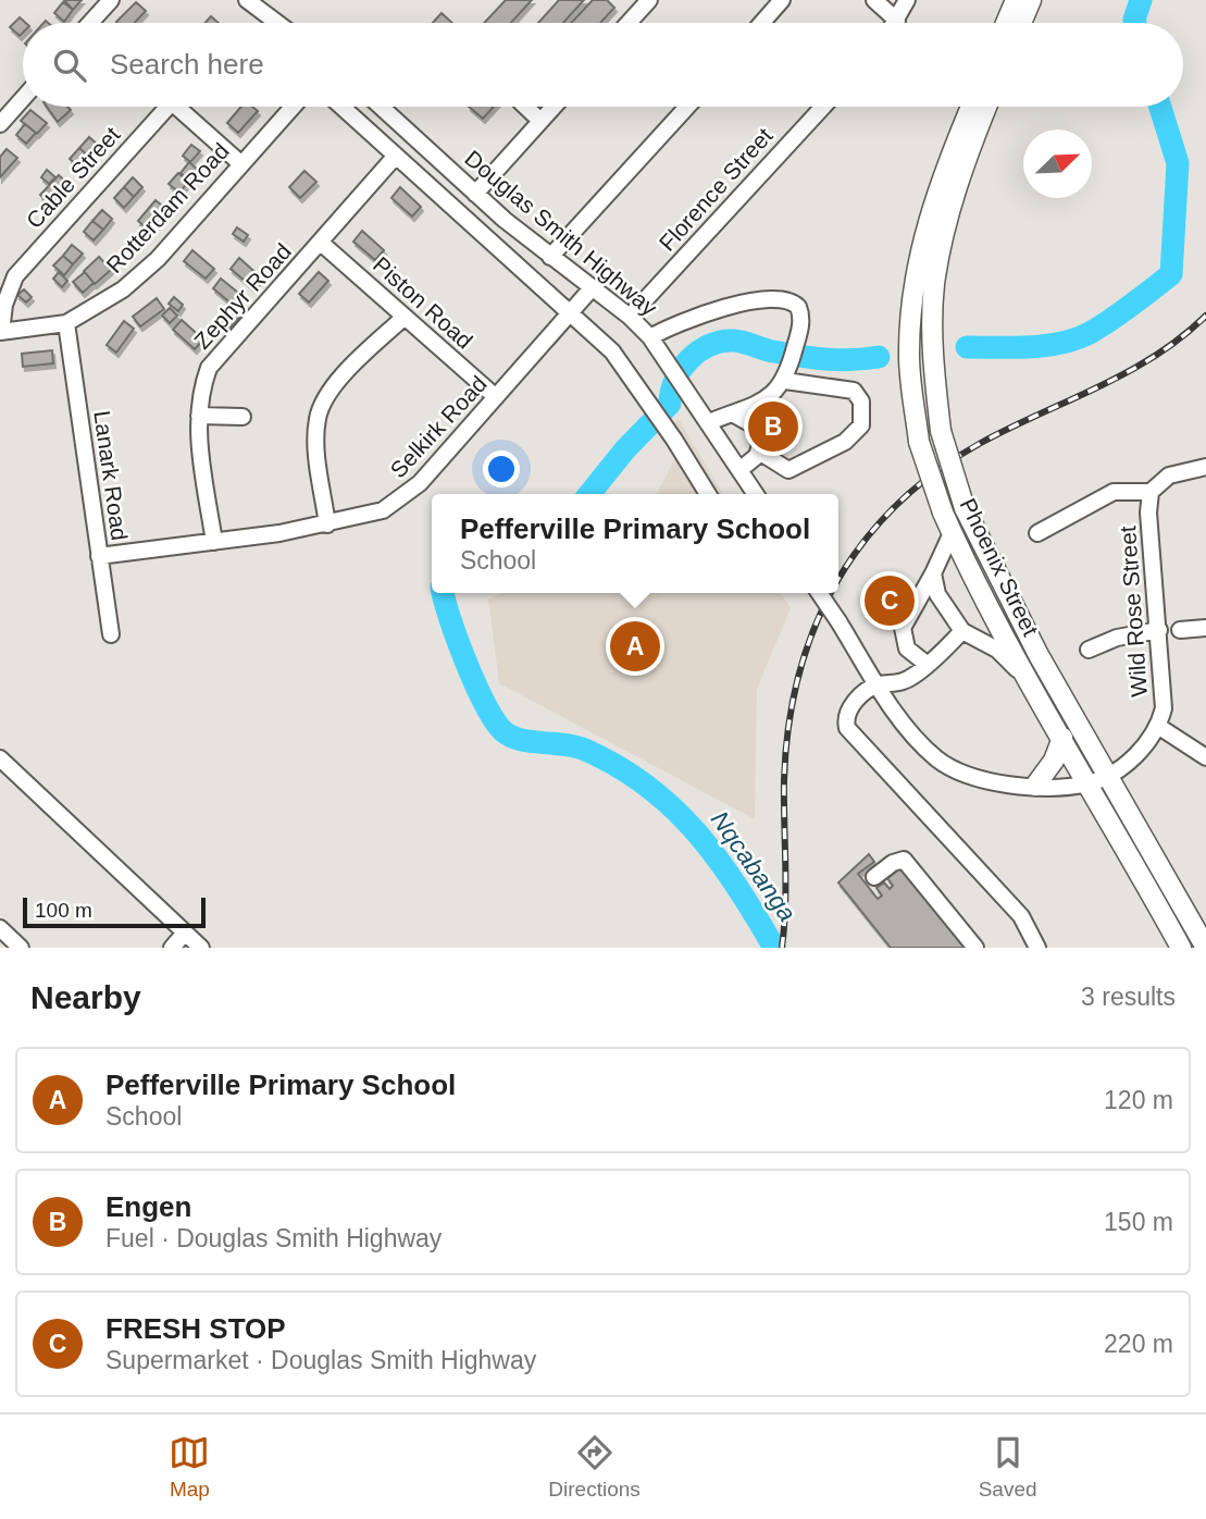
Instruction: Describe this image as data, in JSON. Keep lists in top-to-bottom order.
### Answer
{
  "streets": {
    "main road": ["Phoenix Street"],
    "street": [
      "Cable Street",
      "Florence Street",
      "Rotterdam Road",
      "Douglas Smith Highway",
      "Zephyr Road",
      "Piston Road",
      "Selkirk Road",
      "Lanark Road",
      "Wild Rose Street"
    ]
  },
  "crossings": [
    ["Cable Street", "Rotterdam Road"],
    ["Florence Street", "Douglas Smith Highway"],
    ["Rotterdam Road", "Lanark Road"],
    ["Douglas Smith Highway", "Selkirk Road"],
    ["Zephyr Road", "Piston Road"],
    ["Zephyr Road", "Selkirk Road"],
    ["Piston Road", "Selkirk Road"],
    ["Selkirk Road", "Lanark Road"],
    ["Phoenix Street", "Wild Rose Street"]
  ],
  "water": ["Nqcabanga"],
  "scale_bar": "100 m",
  "north": "top right",
  "page": {
    "search": "Search here",
    "pins": ["B", "C", "A"],
    "popup": ["Pefferville Primary School", "School"],
    "scale": "100 m",
    "heading": ["Nearby", "3 results"],
    "list": [
      {
        "mark": "A",
        "name": "Pefferville Primary School",
        "note": "School",
        "value": "120 m"
      },
      {
        "mark": "B",
        "name": "Engen",
        "note": "Fuel · Douglas Smith Highway",
        "value": "150 m"
      },
      {
        "mark": "C",
        "name": "FRESH STOP",
        "note": "Supermarket · Douglas Smith Highway",
        "value": "220 m"
      }
    ],
    "nav": ["Map", "Directions", "Saved"]
  }
}
